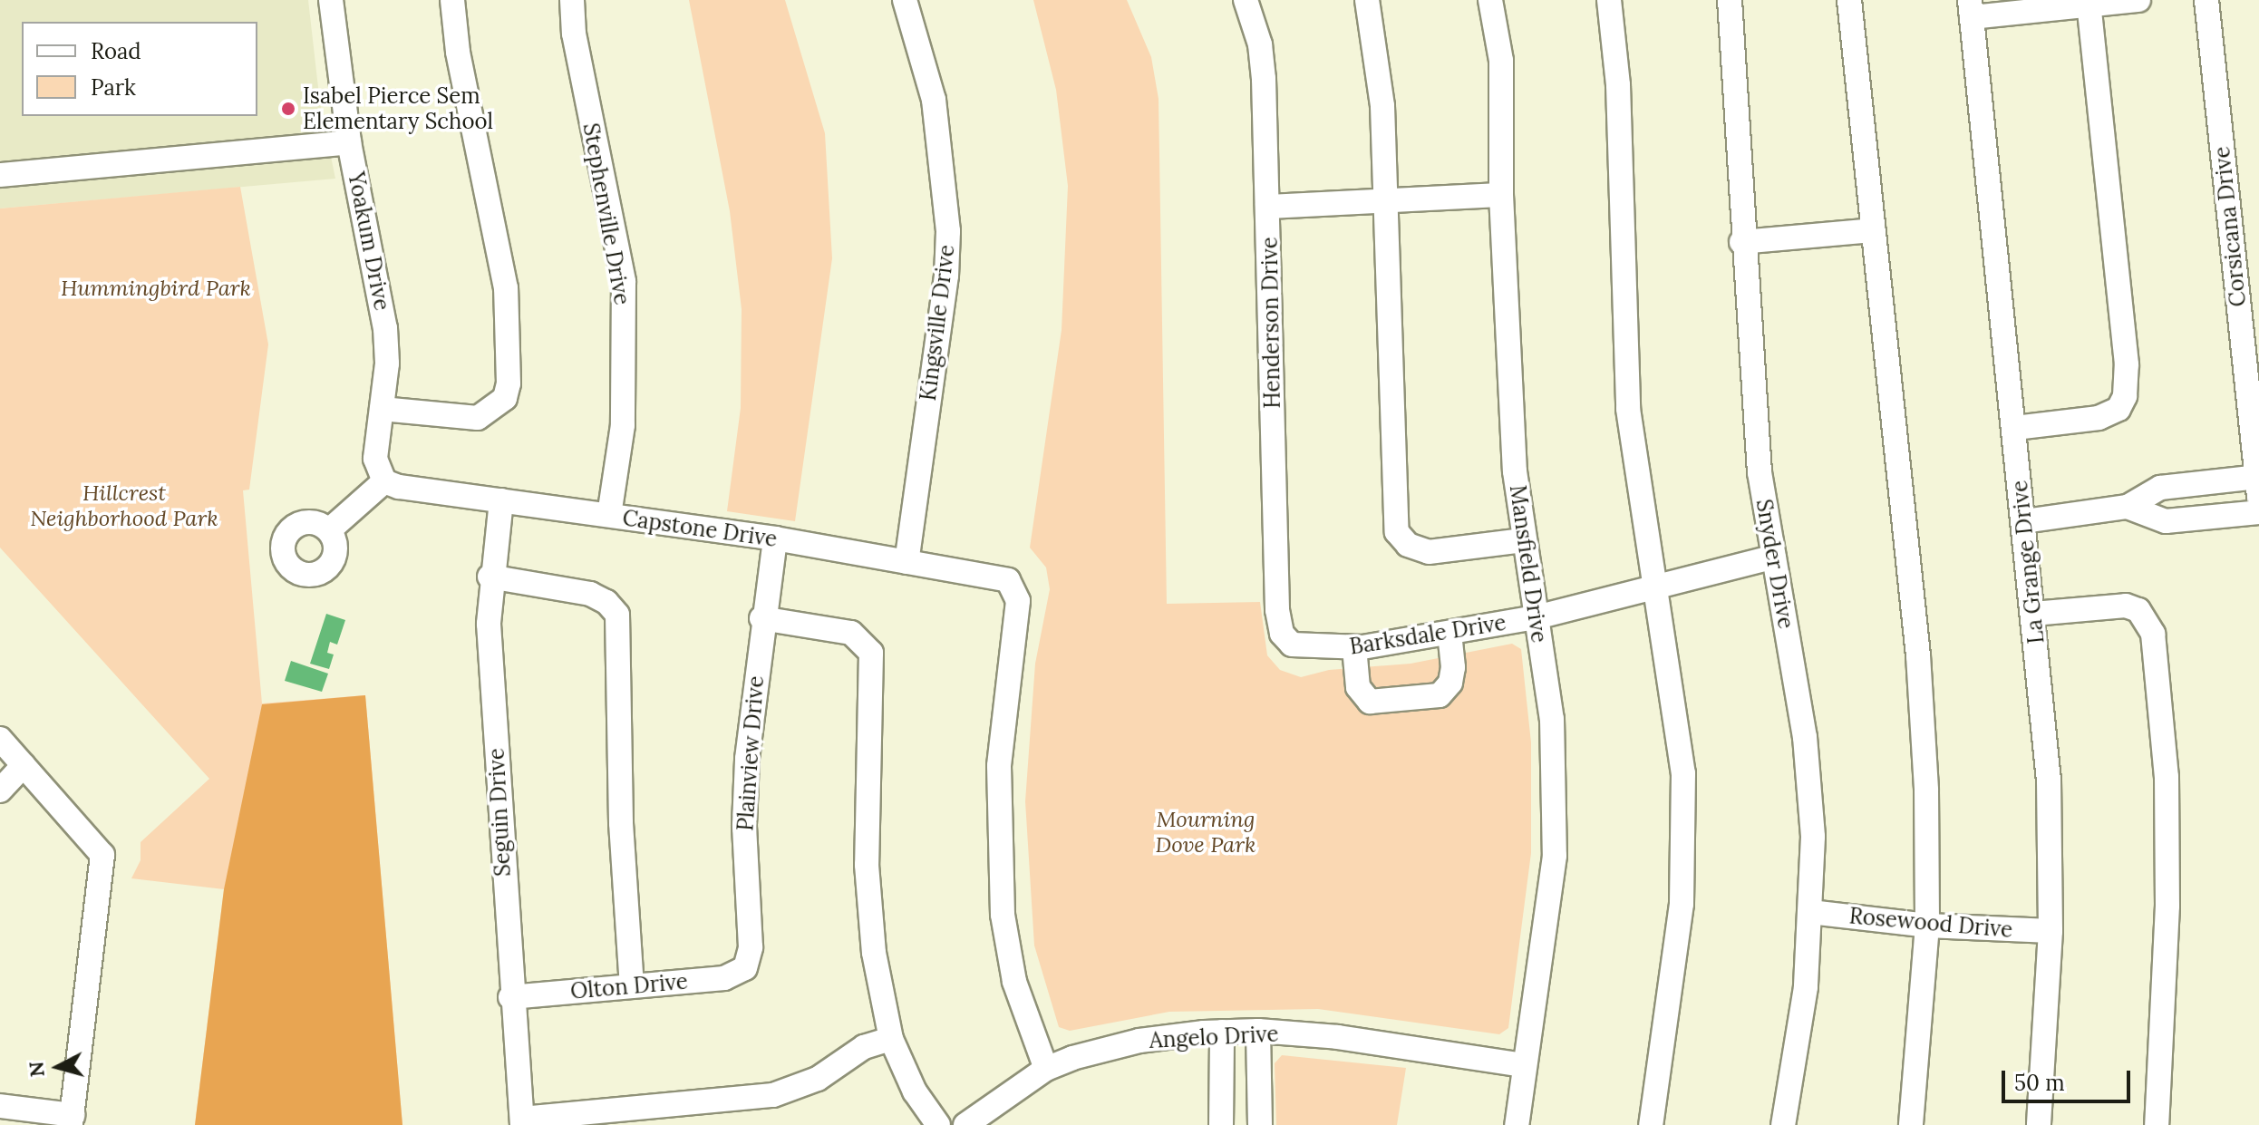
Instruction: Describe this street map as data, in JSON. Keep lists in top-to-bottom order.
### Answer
{
  "streets": {
    "street": [
      "Stephenville Drive",
      "Corsicana Drive",
      "Yoakum Drive",
      "Kingsville Drive",
      "Henderson Drive",
      "Capstone Drive",
      "La Grange Drive",
      "Mansfield Drive",
      "Snyder Drive",
      "Barksdale Drive",
      "Plainview Drive",
      "Seguin Drive",
      "Rosewood Drive",
      "Olton Drive",
      "Angelo Drive"
    ]
  },
  "crossings": [
    ["Stephenville Drive", "Capstone Drive"],
    ["Yoakum Drive", "Capstone Drive"],
    ["Kingsville Drive", "Capstone Drive"],
    ["Henderson Drive", "Barksdale Drive"],
    ["Capstone Drive", "Plainview Drive"],
    ["Capstone Drive", "Seguin Drive"],
    ["Capstone Drive", "Angelo Drive"],
    ["La Grange Drive", "Rosewood Drive"],
    ["Mansfield Drive", "Barksdale Drive"],
    ["Mansfield Drive", "Angelo Drive"],
    ["Snyder Drive", "Barksdale Drive"],
    ["Snyder Drive", "Rosewood Drive"],
    ["Plainview Drive", "Olton Drive"],
    ["Seguin Drive", "Olton Drive"]
  ],
  "parks": ["Hummingbird Park", "Hillcrest Neighborhood Park", "Mourning Dove Park"],
  "places": ["Isabel Pierce Sem Elementary School"],
  "legend": ["Road", "Park"],
  "scale_bar": "50 m",
  "north": "left"
}
